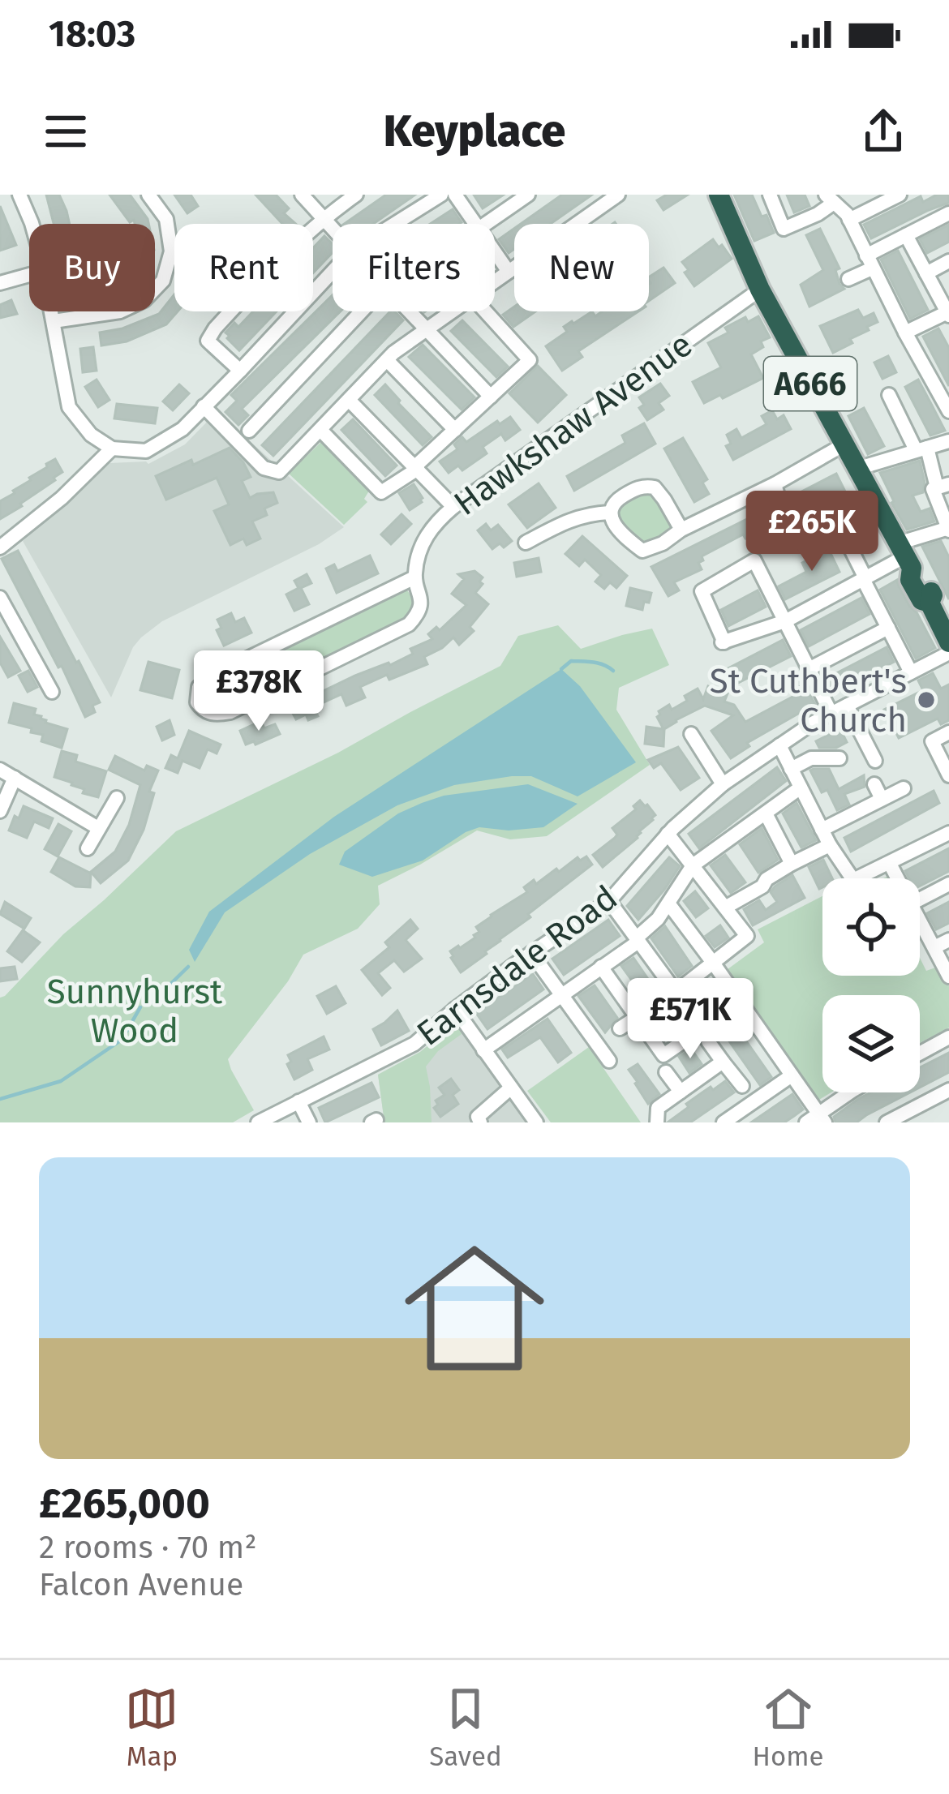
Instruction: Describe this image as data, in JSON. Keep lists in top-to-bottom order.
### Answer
{
  "streets": {
    "highway": ["A666"],
    "street": ["Hawkshaw Avenue", "Earnsdale Road"]
  },
  "crossings": [
    ["A666", "Hawkshaw Avenue"]
  ],
  "parks": ["Sunnyhurst Wood"],
  "places": ["St Cuthbert's Church"],
  "page": {
    "status": "18:03",
    "header": "Keyplace",
    "chip": [
      "Buy",
      "Rent",
      "Filters",
      "New"
    ],
    "price": ["£265K", "£378K", "£571K"],
    "list": [
      {
        "name": "£265,000",
        "note": "2 rooms · 70 m² · Falcon Avenue"
      }
    ],
    "tabs": ["Map", "Saved", "Home"]
  }
}
